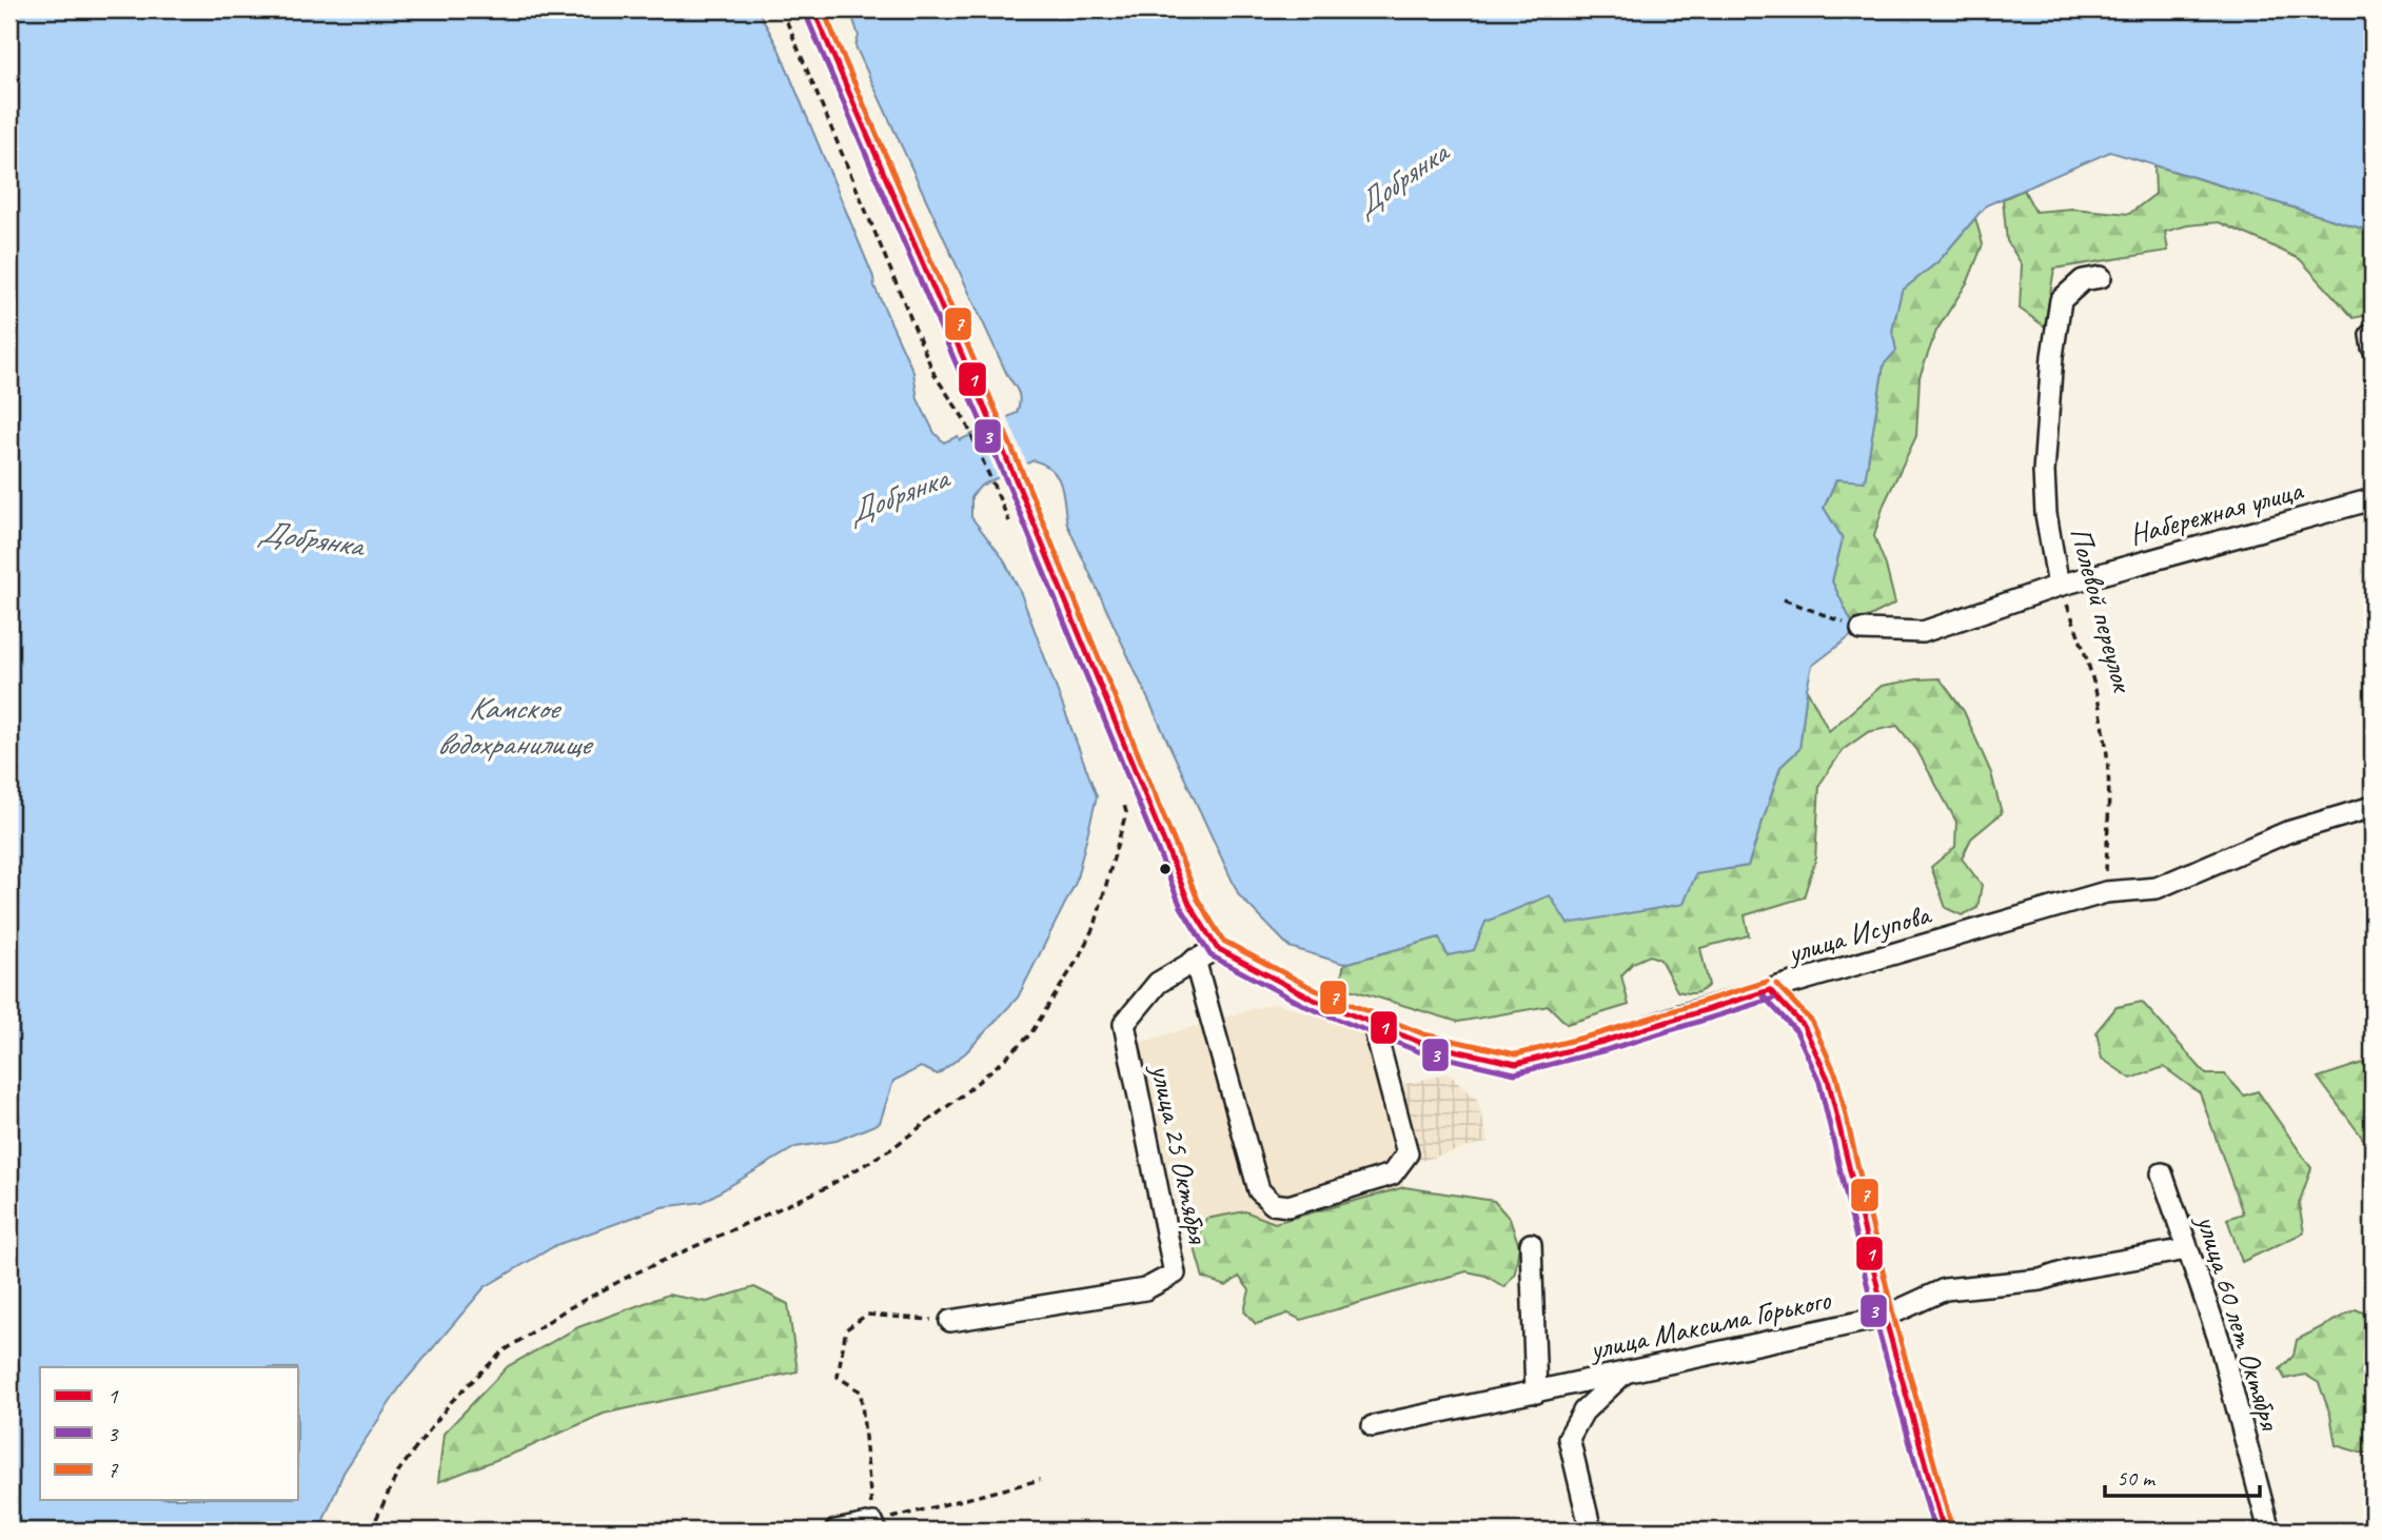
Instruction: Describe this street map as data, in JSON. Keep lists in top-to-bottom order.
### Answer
{
  "streets": {
    "street": [
      "Набережная улица",
      "Полевой переулок",
      "улица Исупова",
      "улица 25 Октября",
      "улица 60 лет Октября",
      "улица Максима Горького"
    ]
  },
  "crossings": [
    ["Набережная улица", "Полевой переулок"],
    ["Полевой переулок", "улица Исупова"],
    ["улица Исупова", "улица 25 Октября"],
    ["улица 60 лет Октября", "улица Максима Горького"]
  ],
  "water": ["Добрянка", "Камское водохранилище"],
  "lines": ["transit line 1", "transit line 7", "transit line 3"],
  "legend": ["1", "3", "7"],
  "scale_bar": "50 m"
}
